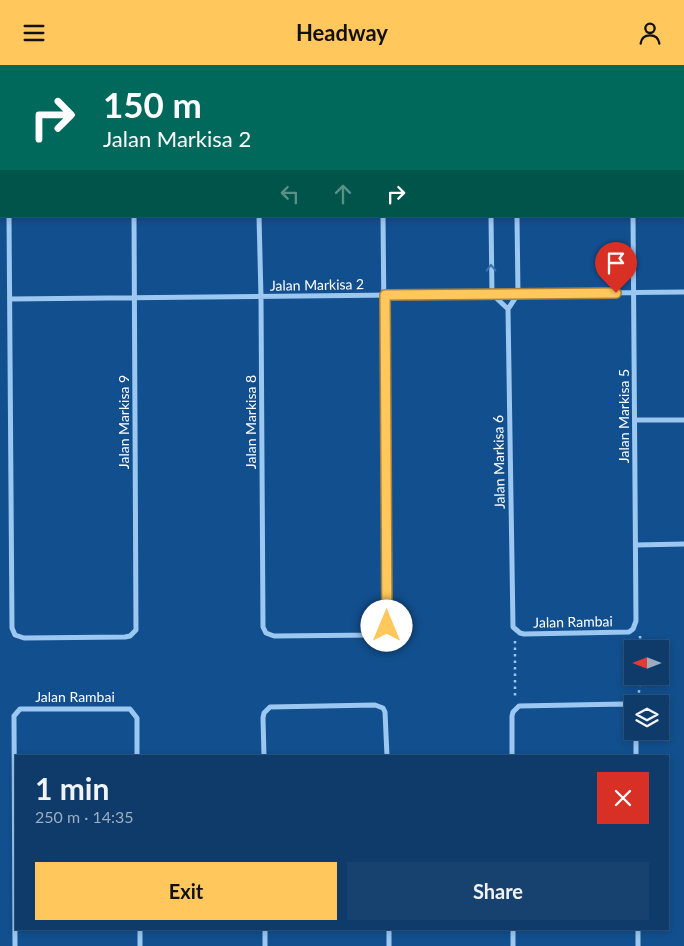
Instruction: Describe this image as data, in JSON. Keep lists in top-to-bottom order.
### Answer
{
  "streets": {
    "street": [
      "Jalan Markisa 2",
      "Jalan Markisa 5",
      "Jalan Markisa 9",
      "Jalan Markisa 8",
      "Jalan Markisa 6",
      "Jalan Rambai"
    ]
  },
  "crossings": [
    ["Jalan Markisa 2", "Jalan Markisa 5"],
    ["Jalan Markisa 2", "Jalan Markisa 9"],
    ["Jalan Markisa 2", "Jalan Markisa 8"],
    ["Jalan Markisa 5", "Jalan Rambai"],
    ["Jalan Markisa 6", "Jalan Rambai"]
  ],
  "north": "left",
  "page": {
    "header": "Headway",
    "turn": ["150 m", "Jalan Markisa 2"],
    "heading": ["1 min", "250 m · 14:35"],
    "buttons": ["Exit", "Share"]
  }
}
